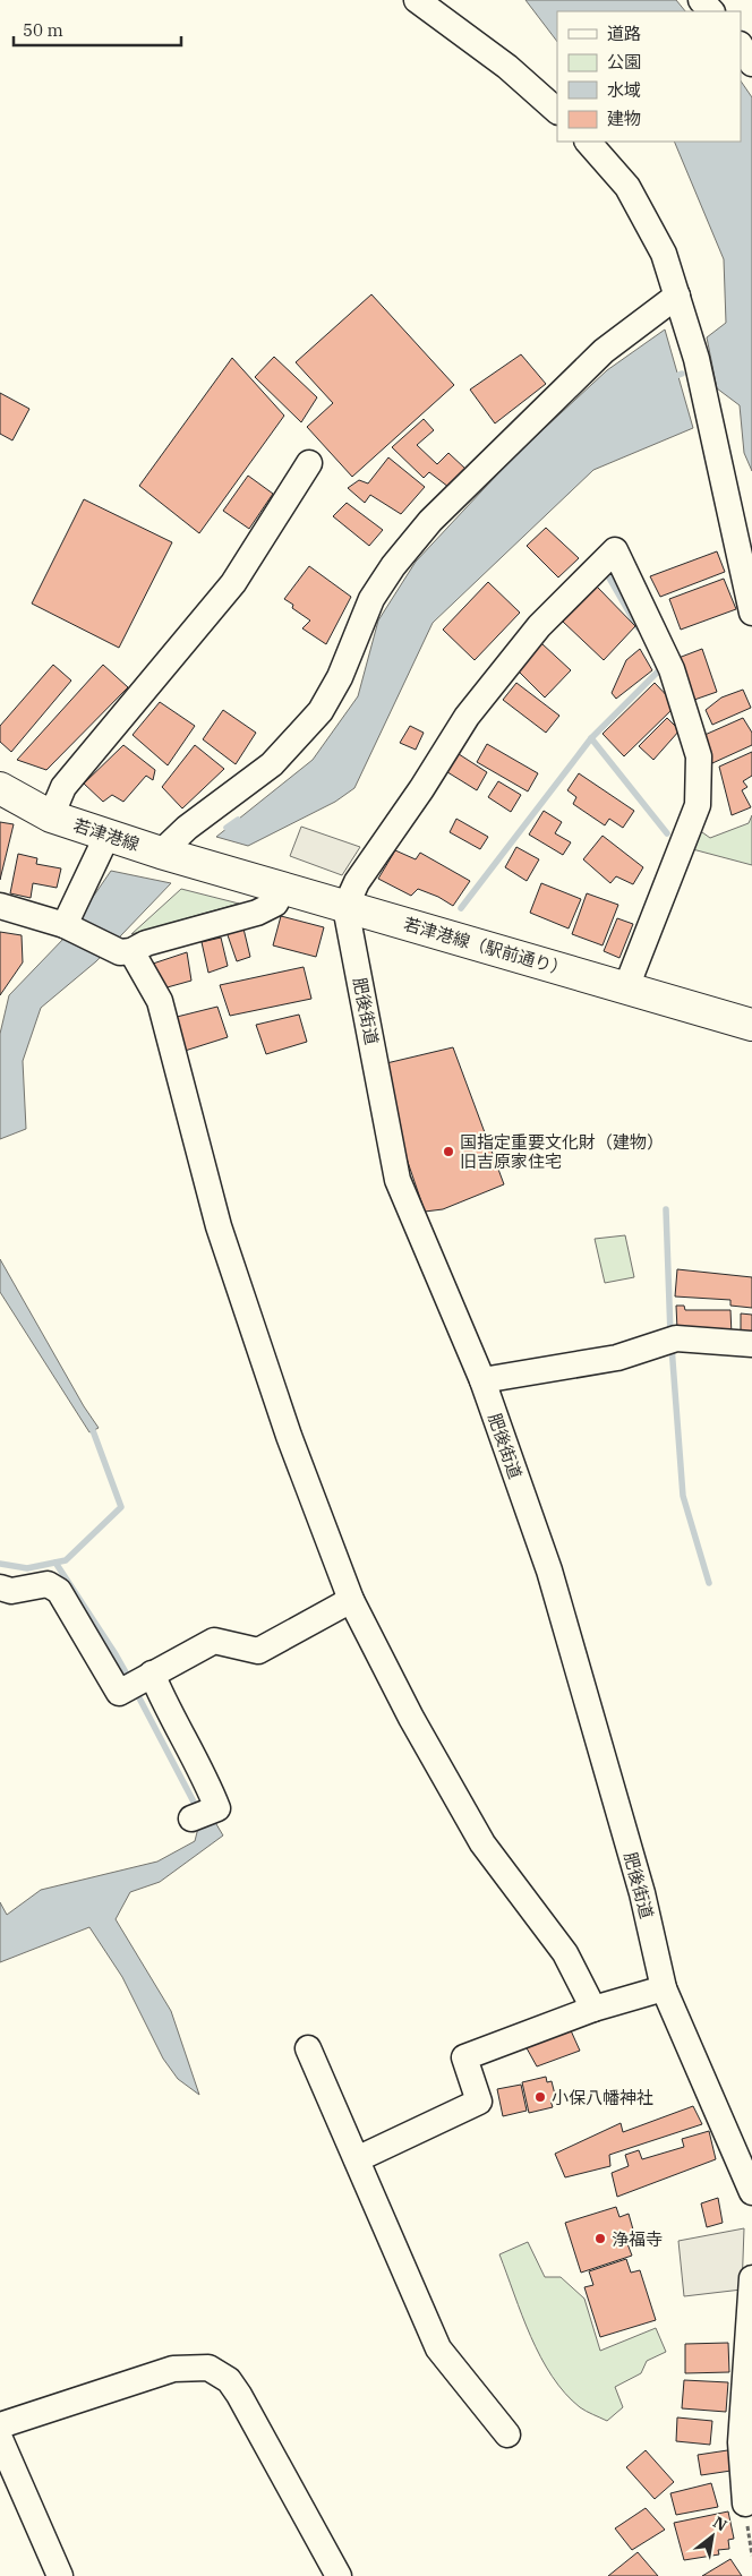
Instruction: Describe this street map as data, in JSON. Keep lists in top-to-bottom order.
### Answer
{
  "streets": {
    "main road": ["若津港線", "若津港線（駅前通り）"],
    "street": ["肥後街道"]
  },
  "crossings": [
    ["若津港線", "若津港線（駅前通り）"],
    ["若津港線（駅前通り）", "肥後街道"]
  ],
  "places": ["国指定重要文化財（建物） 旧吉原家住宅", "小保八幡神社", "浄福寺"],
  "legend": [
    "道路",
    "公園",
    "水域",
    "建物"
  ],
  "scale_bar": "50 m",
  "north": "top right"
}
